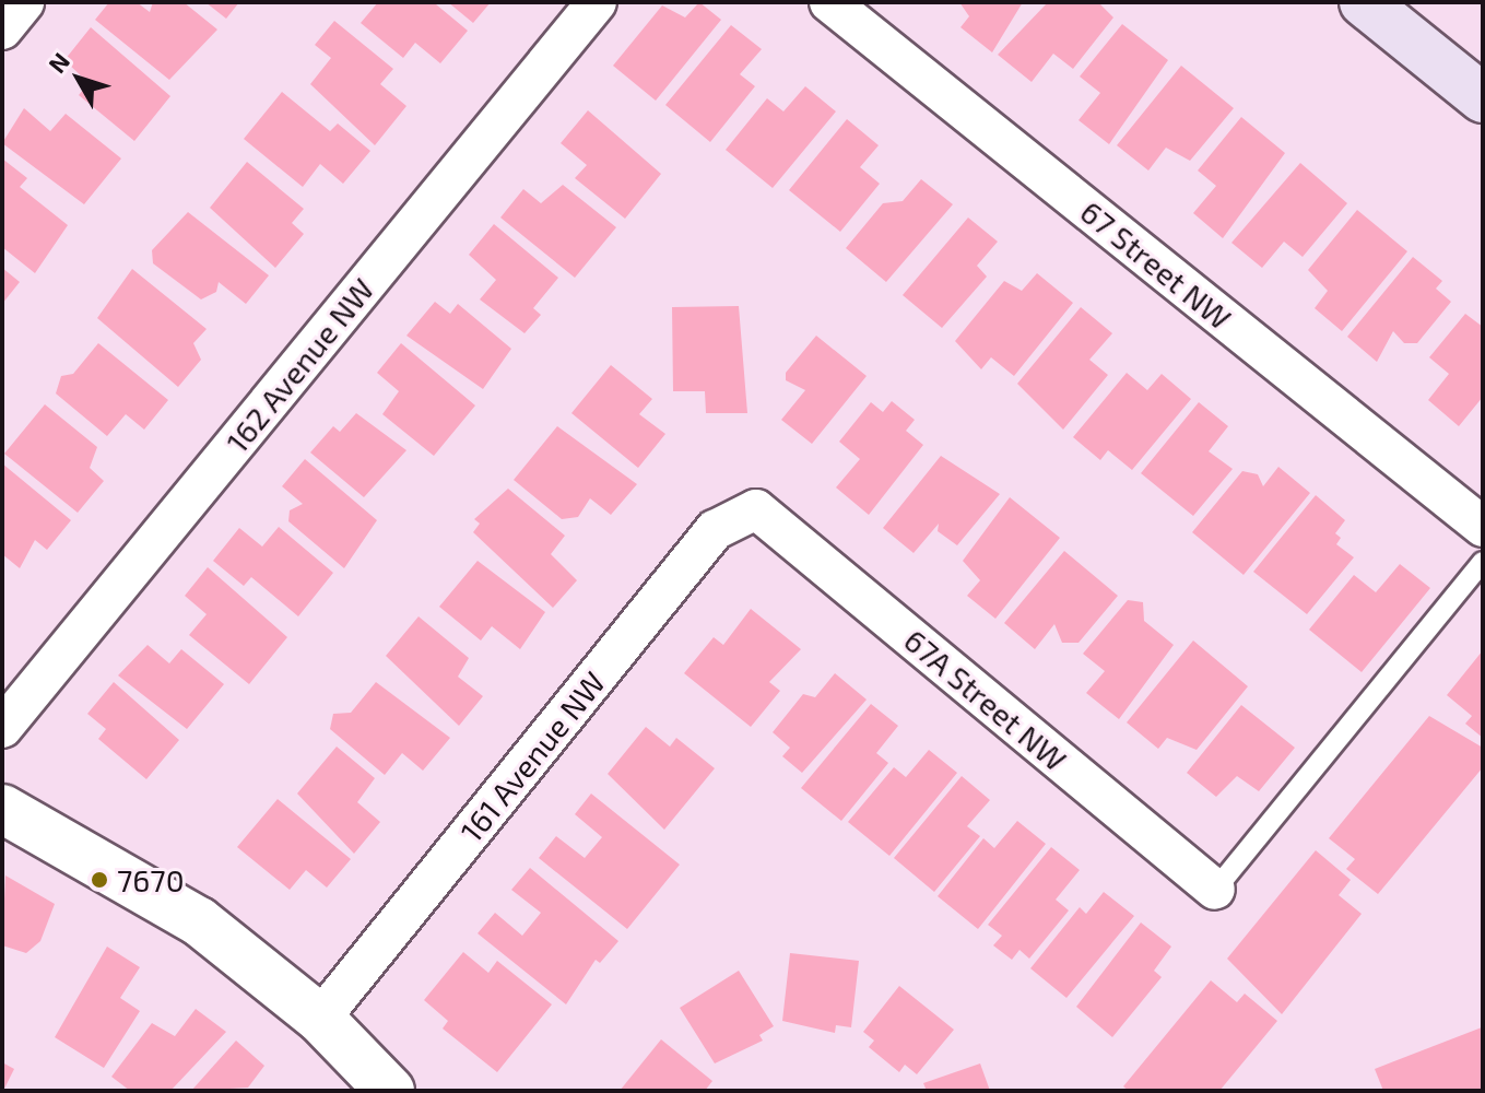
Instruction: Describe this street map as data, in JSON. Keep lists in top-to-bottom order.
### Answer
{
  "streets": {
    "street": [
      "67 Street NW",
      "162 Avenue NW",
      "67A Street NW",
      "161 Avenue NW"
    ]
  },
  "crossings": [
    ["67A Street NW", "161 Avenue NW"]
  ],
  "places": ["7670"],
  "north": "top left"
}
